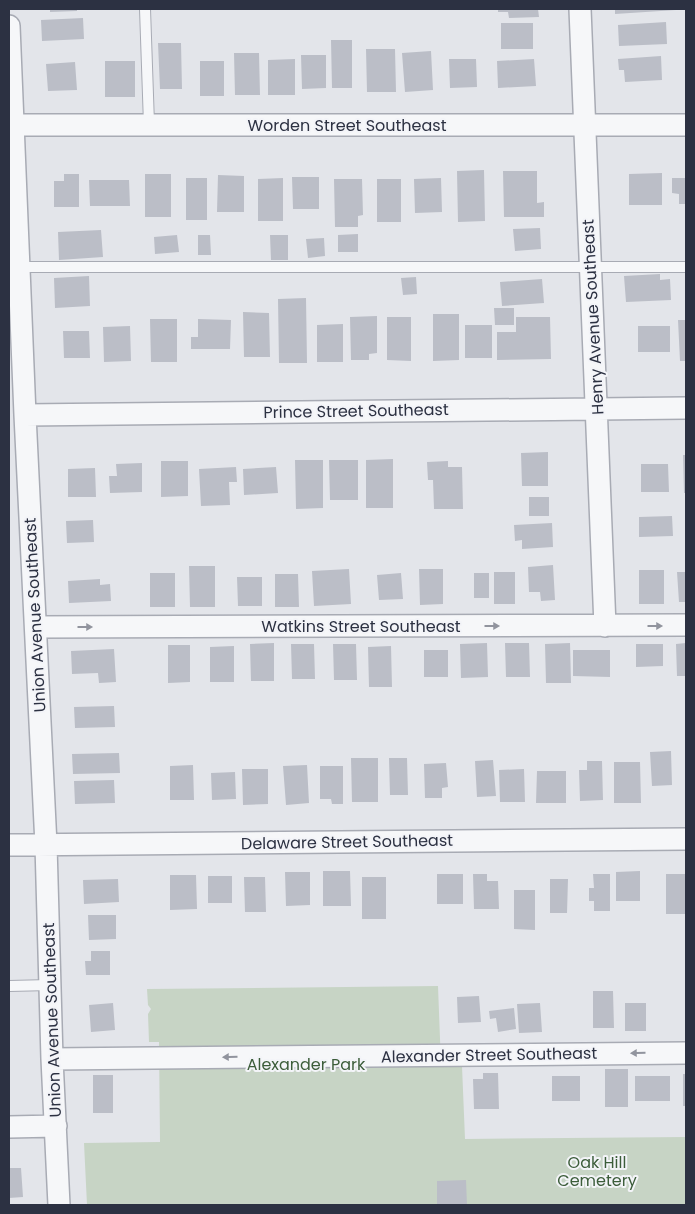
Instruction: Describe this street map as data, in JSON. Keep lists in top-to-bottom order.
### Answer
{
  "streets": {
    "street": [
      "Worden Street Southeast",
      "Henry Avenue Southeast",
      "Prince Street Southeast",
      "Union Avenue Southeast",
      "Watkins Street Southeast",
      "Delaware Street Southeast",
      "Alexander Street Southeast"
    ]
  },
  "crossings": [
    ["Worden Street Southeast", "Henry Avenue Southeast"],
    ["Worden Street Southeast", "Union Avenue Southeast"],
    ["Henry Avenue Southeast", "Prince Street Southeast"],
    ["Henry Avenue Southeast", "Watkins Street Southeast"],
    ["Prince Street Southeast", "Union Avenue Southeast"],
    ["Union Avenue Southeast", "Watkins Street Southeast"],
    ["Union Avenue Southeast", "Delaware Street Southeast"],
    ["Union Avenue Southeast", "Alexander Street Southeast"]
  ],
  "one_way": ["Watkins Street Southeast", "Alexander Street Southeast"],
  "parks": ["Alexander Park", "Oak Hill Cemetery"]
}
